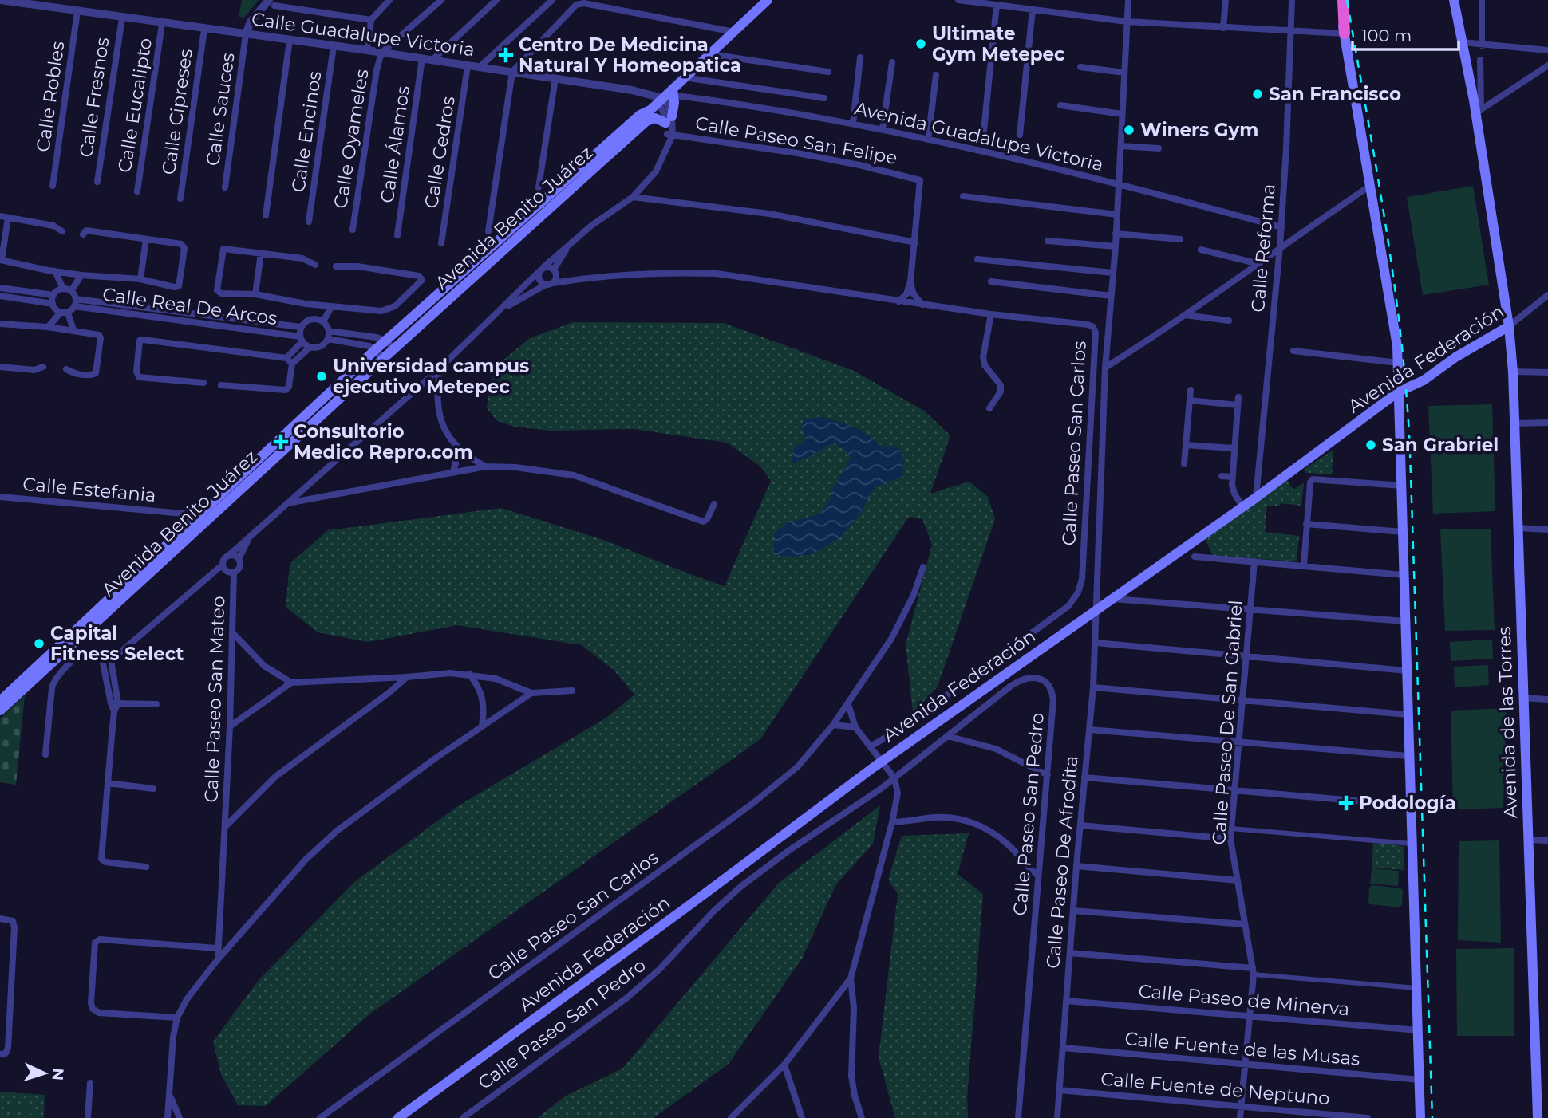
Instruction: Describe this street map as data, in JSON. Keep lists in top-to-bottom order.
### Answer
{
  "streets": {
    "main road": ["Avenida Benito Juárez", "Avenida Federación", "Avenida de las Torres"],
    "street": [
      "Calle Guadalupe Victoria",
      "Calle Robles",
      "Calle Fresnos",
      "Calle Eucalipto",
      "Calle Sauces",
      "Calle Cipreses",
      "Calle Encinos",
      "Avenida Guadalupe Victoria",
      "Calle Oyameles",
      "Calle Paseo San Felipe",
      "Calle Álamos",
      "Calle Cedros",
      "Calle Reforma",
      "Calle Real De Arcos",
      "Calle Paseo San Carlos",
      "Calle Estefania",
      "Calle Paseo San Mateo",
      "Calle Paseo De San Gabriel",
      "Calle Paseo San Pedro",
      "Calle Paseo De Afrodita",
      "Calle Paseo de Minerva",
      "Calle Fuente de las Musas",
      "Calle Fuente de Neptuno"
    ]
  },
  "crossings": [
    ["Calle Guadalupe Victoria", "Calle Robles"],
    ["Calle Guadalupe Victoria", "Calle Fresnos"],
    ["Calle Guadalupe Victoria", "Calle Eucalipto"],
    ["Calle Guadalupe Victoria", "Calle Sauces"],
    ["Calle Guadalupe Victoria", "Calle Cipreses"],
    ["Calle Guadalupe Victoria", "Calle Encinos"],
    ["Calle Guadalupe Victoria", "Avenida Guadalupe Victoria"],
    ["Calle Guadalupe Victoria", "Calle Oyameles"],
    ["Calle Guadalupe Victoria", "Calle Álamos"],
    ["Calle Guadalupe Victoria", "Calle Cedros"],
    ["Calle Guadalupe Victoria", "Avenida Benito Juárez"],
    ["Avenida Guadalupe Victoria", "Avenida Benito Juárez"],
    ["Avenida Guadalupe Victoria", "Calle Reforma"],
    ["Avenida Guadalupe Victoria", "Calle Paseo De Afrodita"],
    ["Avenida Benito Juárez", "Calle Estefania"],
    ["Calle Reforma", "Avenida Federación"],
    ["Avenida Federación", "Avenida de las Torres"],
    ["Avenida Federación", "Calle Paseo De Afrodita"],
    ["Calle Paseo De San Gabriel", "Calle Paseo de Minerva"],
    ["Calle Paseo De San Gabriel", "Calle Fuente de las Musas"],
    ["Calle Paseo De San Gabriel", "Calle Fuente de Neptuno"],
    ["Calle Paseo De Afrodita", "Calle Paseo de Minerva"],
    ["Calle Paseo De Afrodita", "Calle Fuente de las Musas"],
    ["Calle Paseo De Afrodita", "Calle Fuente de Neptuno"]
  ],
  "places": {
    "other": [
      "Ultimate Gym Metepec",
      "San Francisco",
      "Winers Gym",
      "Universidad campus ejecutivo Metepec",
      "San Grabriel",
      "Capital Fitness Select"
    ],
    "health": ["Centro De Medicina Natural Y Homeopatica", "Consultorio Medico Repro.com", "Podología"]
  },
  "scale_bar": "100 m",
  "north": "right"
}
